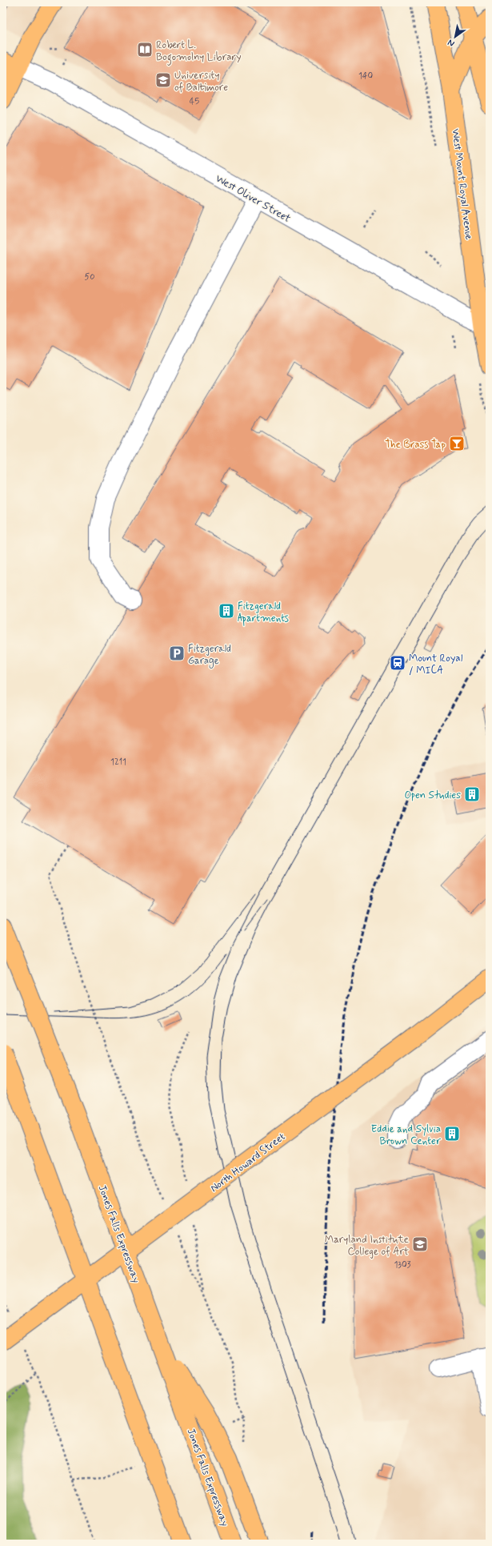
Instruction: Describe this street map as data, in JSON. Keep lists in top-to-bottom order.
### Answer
{
  "streets": {
    "main road": ["West Mount Royal Avenue", "North Howard Street", "Jones Falls Expressway"],
    "street": ["West Oliver Street"]
  },
  "crossings": [
    ["West Mount Royal Avenue", "West Oliver Street"]
  ],
  "places": {
    "library": ["Robert L. Bogomolny Library"],
    "school or university": ["University of Baltimore", "Maryland Institute College of Art"],
    "bar": ["The Brass Tap"],
    "building": ["Fitzgerald Apartments", "Open Studies", "Eddie and Sylvia Brown Center"],
    "parking": ["Fitzgerald Garage"],
    "station": ["Mount Royal / MICA"]
  },
  "house_numbers": [
    "140",
    "45",
    "50",
    "1211",
    "1303"
  ],
  "north": "bottom left"
}
